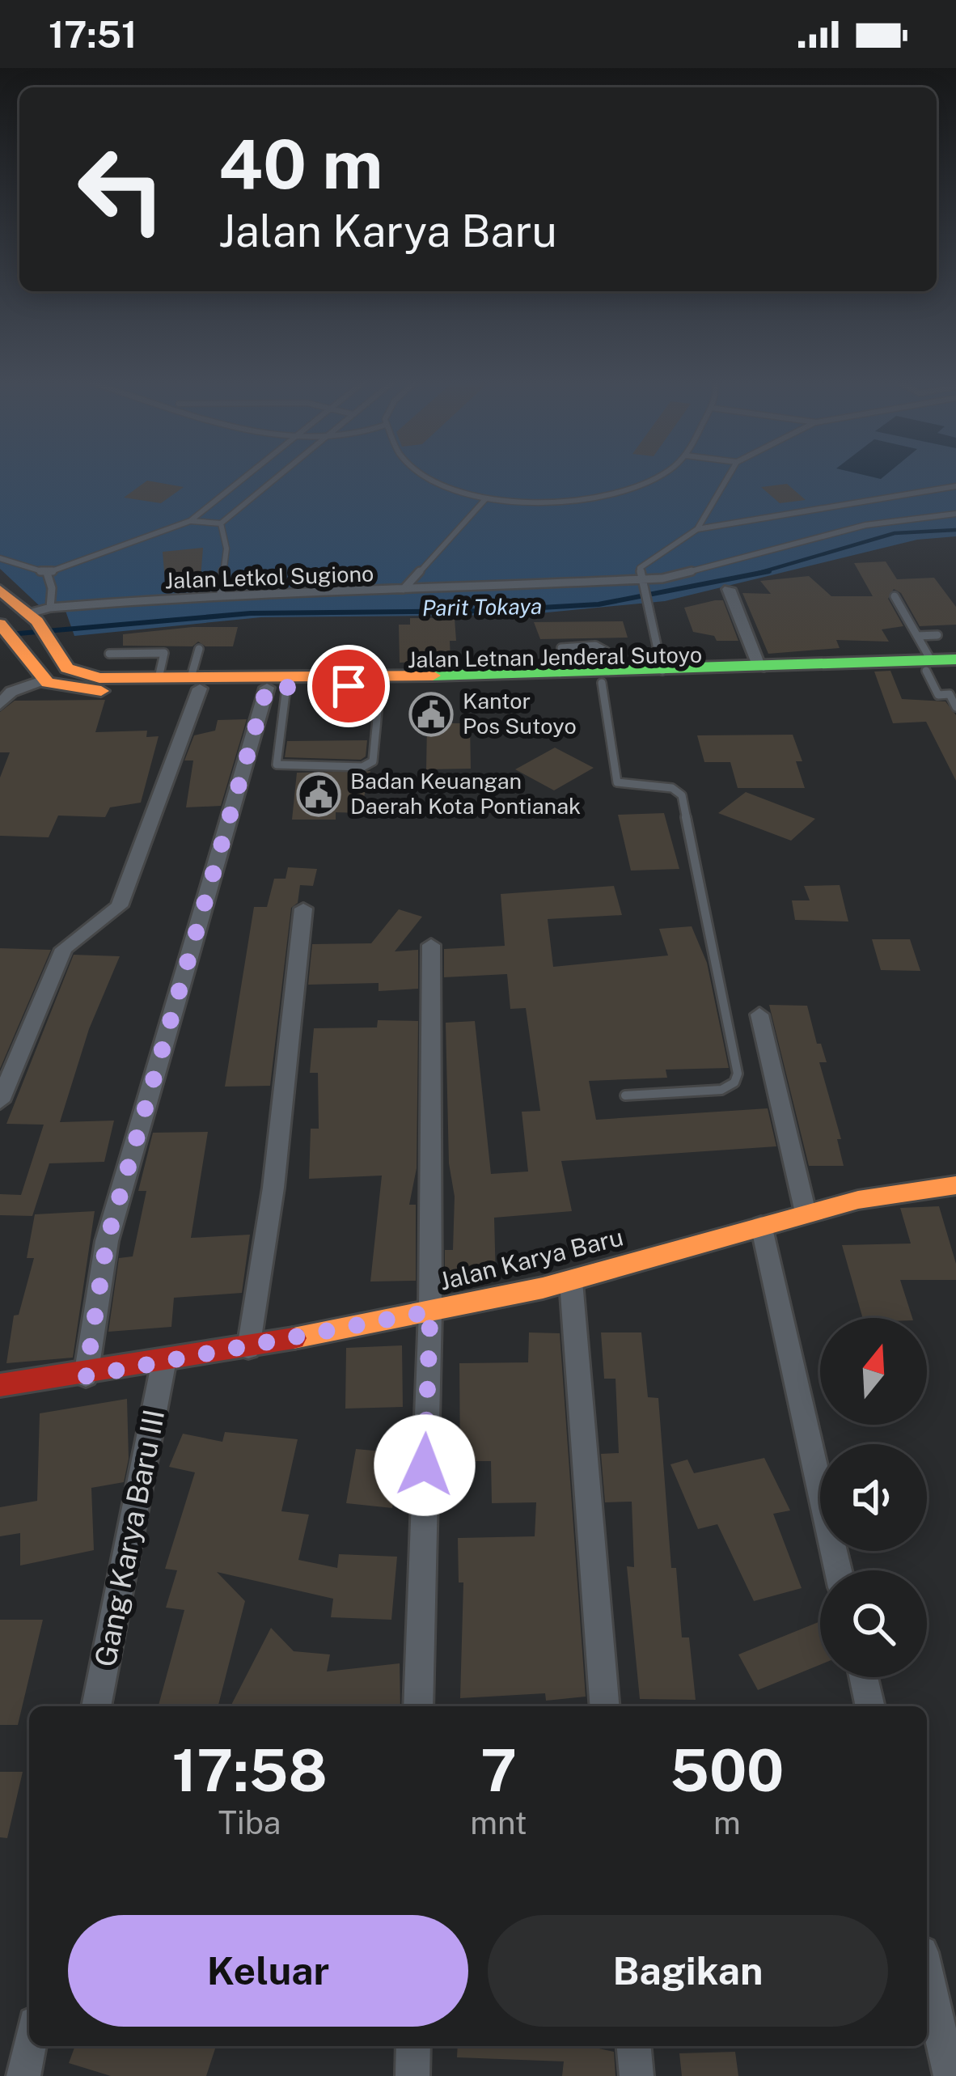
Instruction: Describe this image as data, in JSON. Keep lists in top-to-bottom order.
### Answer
{
  "streets": {
    "street": ["Jalan Letnan Jenderal Sutoyo", "Jalan Karya Baru", "Gang Karya Baru III"],
    "lane": ["Jalan Letkol Sugiono"]
  },
  "crossings": [
    ["Jalan Letkol Sugiono", "Jalan Letnan Jenderal Sutoyo"],
    ["Jalan Karya Baru", "Gang Karya Baru III"]
  ],
  "water": ["Parit Tokaya"],
  "places": {
    "public building": ["Kantor Pos Sutoyo", "Badan Keuangan Daerah Kota Pontianak"]
  },
  "north": "top",
  "page": {
    "status": "17:51",
    "turn": ["40 m", "Jalan Karya Baru"],
    "eta": [
      "17:58",
      "Tiba",
      "7",
      "mnt",
      "500",
      "m"
    ],
    "buttons": ["Keluar", "Bagikan"]
  }
}
